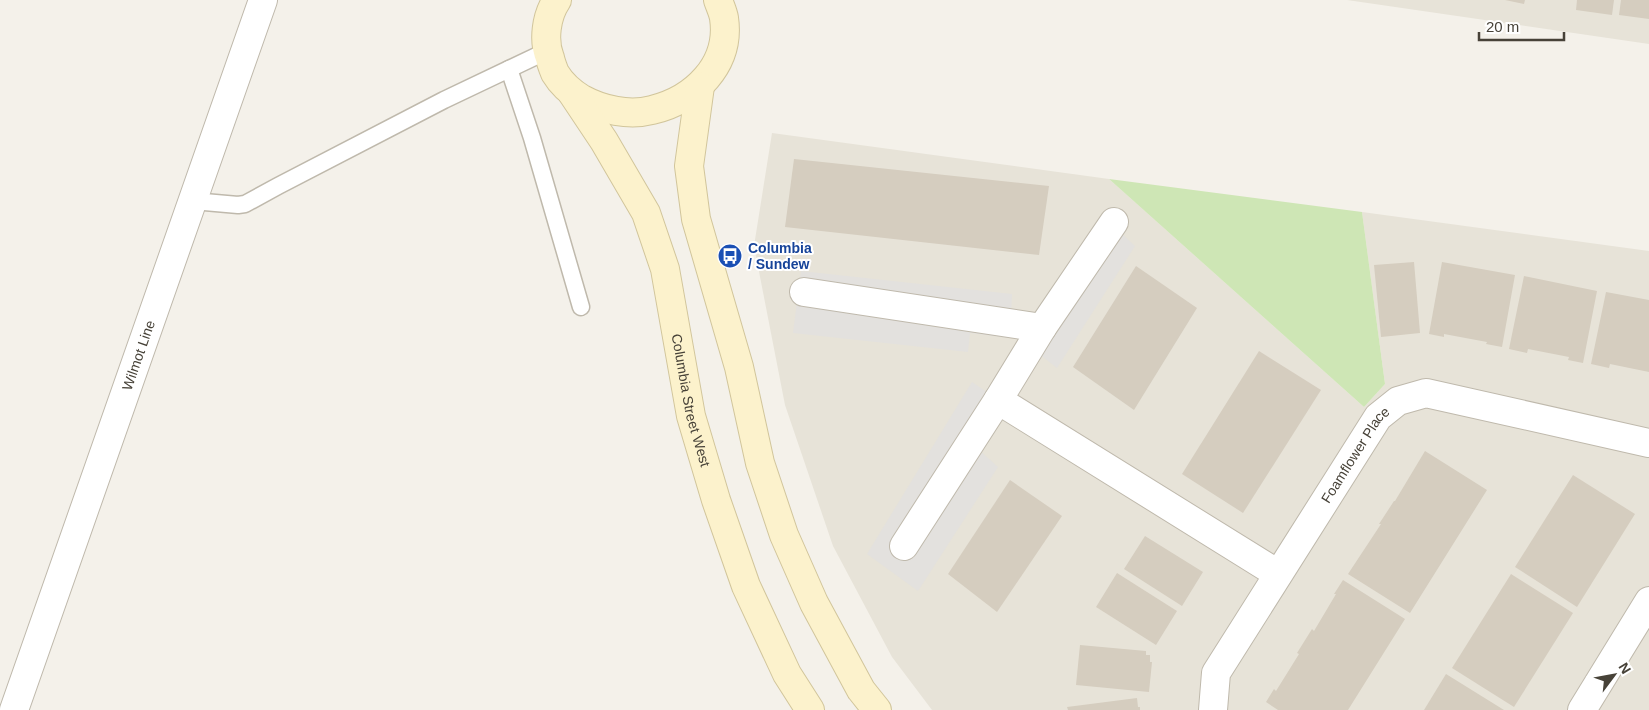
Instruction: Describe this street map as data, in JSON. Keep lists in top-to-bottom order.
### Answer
{
  "streets": {
    "main road": ["Columbia Street West"],
    "street": ["Wilmot Line", "Foamflower Place"]
  },
  "places": {
    "bus stop": ["Columbia / Sundew"]
  },
  "scale_bar": "20 m",
  "north": "top right"
}
